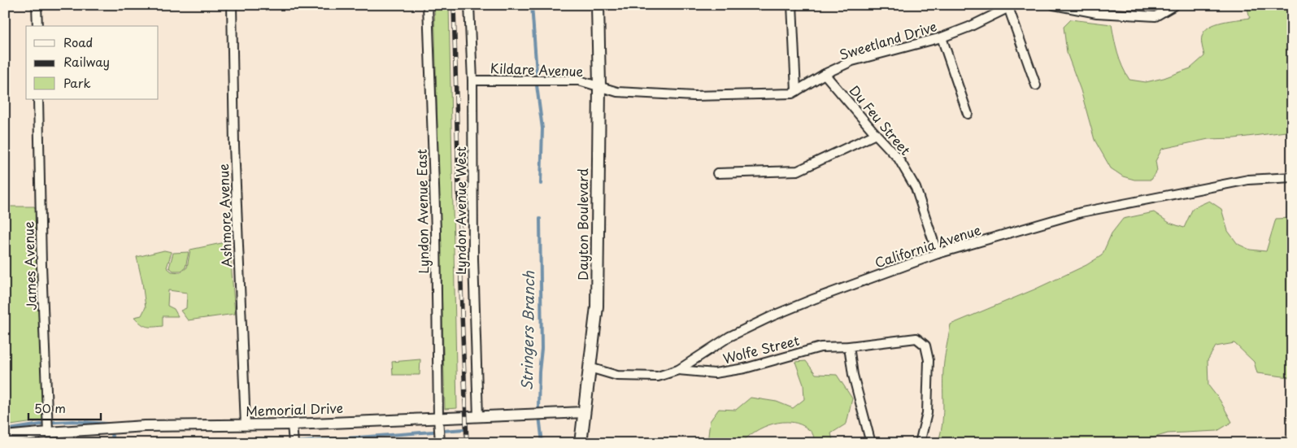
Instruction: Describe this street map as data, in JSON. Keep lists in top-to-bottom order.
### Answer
{
  "streets": {
    "main road": ["Dayton Boulevard"],
    "street": [
      "Sweetland Drive",
      "Kildare Avenue",
      "Du Feu Street",
      "Lyndon Avenue West",
      "Lyndon Avenue East",
      "Ashmore Avenue",
      "California Avenue",
      "James Avenue",
      "Wolfe Street",
      "Memorial Drive"
    ]
  },
  "crossings": [
    ["Sweetland Drive", "Kildare Avenue"],
    ["Sweetland Drive", "Du Feu Street"],
    ["Sweetland Drive", "Dayton Boulevard"],
    ["Kildare Avenue", "Lyndon Avenue West"],
    ["Kildare Avenue", "Dayton Boulevard"],
    ["Du Feu Street", "California Avenue"],
    ["Lyndon Avenue West", "Memorial Drive"],
    ["Lyndon Avenue East", "Memorial Drive"],
    ["Ashmore Avenue", "Memorial Drive"],
    ["Dayton Boulevard", "California Avenue"],
    ["Dayton Boulevard", "Memorial Drive"],
    ["California Avenue", "Wolfe Street"],
    ["James Avenue", "Memorial Drive"]
  ],
  "water": ["Stringers Branch"],
  "legend": ["Road", "Railway", "Park"],
  "scale_bar": "50 m"
}
